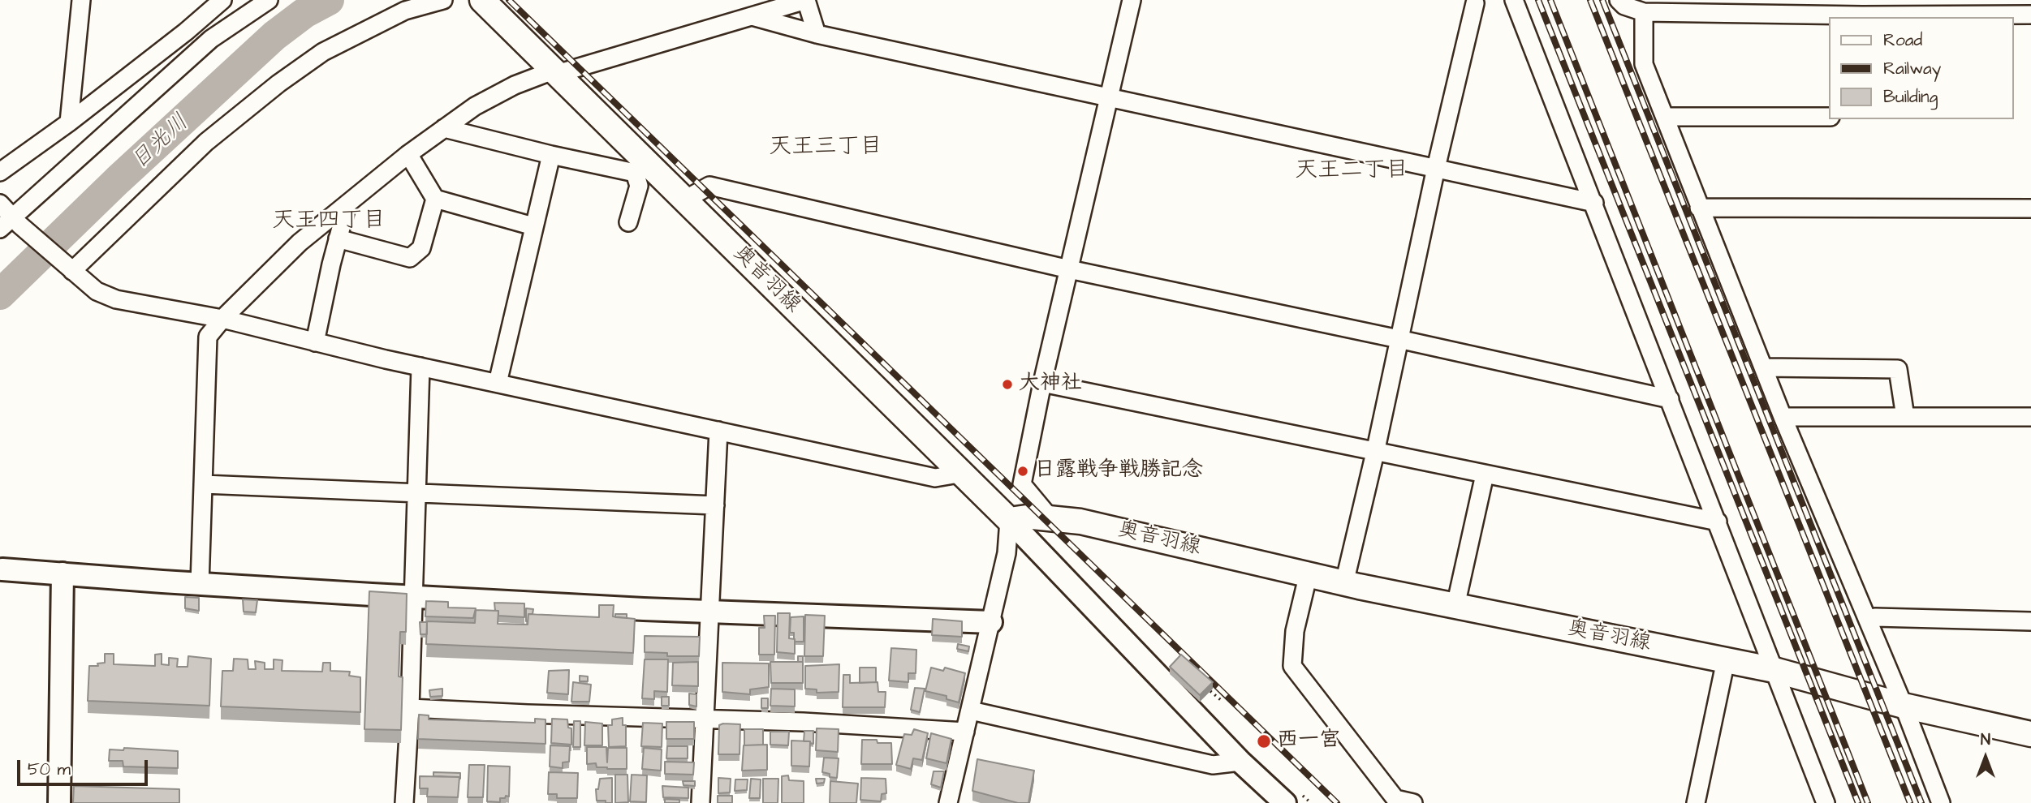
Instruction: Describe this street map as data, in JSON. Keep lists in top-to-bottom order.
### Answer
{
  "streets": {
    "main road": ["奥音羽線"]
  },
  "districts": ["天王三丁目", "天王二丁目", "天王四丁目"],
  "water": ["日光川"],
  "places": ["大神社", "日露戦争戦勝記念", "西一宮"],
  "legend": ["Road", "Railway", "Building"],
  "scale_bar": "50 m",
  "north": "top"
}
